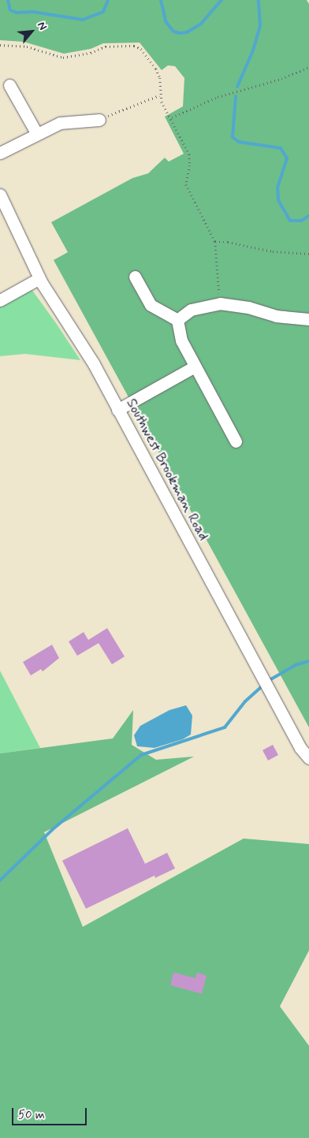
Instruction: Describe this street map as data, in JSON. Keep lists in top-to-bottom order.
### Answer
{
  "streets": {
    "street": ["Southwest Brookman Road"]
  },
  "scale_bar": "50 m",
  "north": "top right"
}
